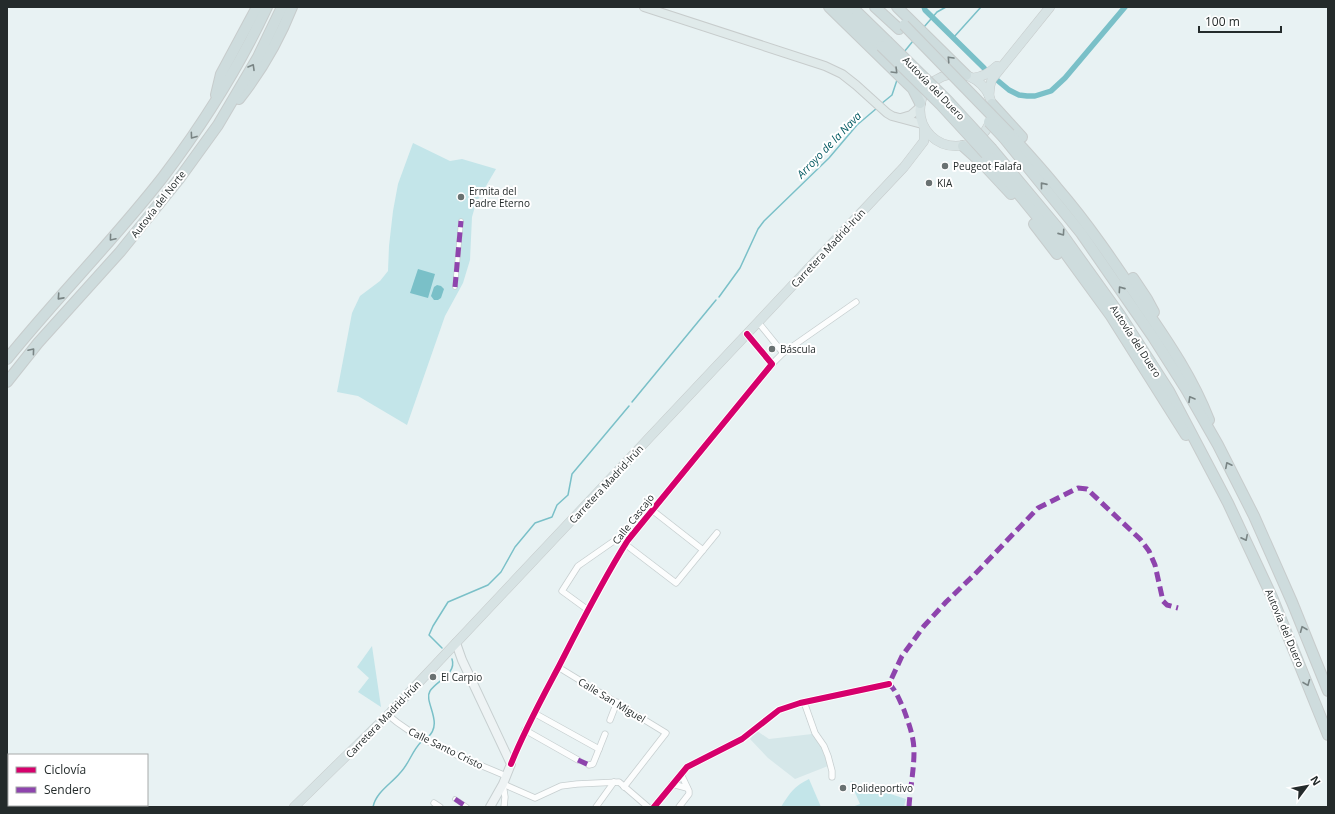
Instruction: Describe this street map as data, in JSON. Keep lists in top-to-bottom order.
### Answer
{
  "streets": {
    "highway": ["Autovía del Duero", "Autovía del Norte", "Carretera Madrid-Irún"],
    "main road": ["Calle Cascajo"],
    "street": ["Calle San Miguel", "Calle Santo Cristo"]
  },
  "crossings": [
    ["Carretera Madrid-Irún", "Calle Santo Cristo"],
    ["Calle Cascajo", "Calle San Miguel"],
    ["Calle Cascajo", "Calle Santo Cristo"]
  ],
  "water": ["Arroyo de la Nava"],
  "places": [
    "Peugeot Falafa",
    "KIA",
    "Ermita del Padre Eterno",
    "Báscula",
    "El Carpio",
    "Polideportivo"
  ],
  "legend": ["Ciclovía", "Sendero"],
  "scale_bar": "100 m",
  "north": "top right"
}
